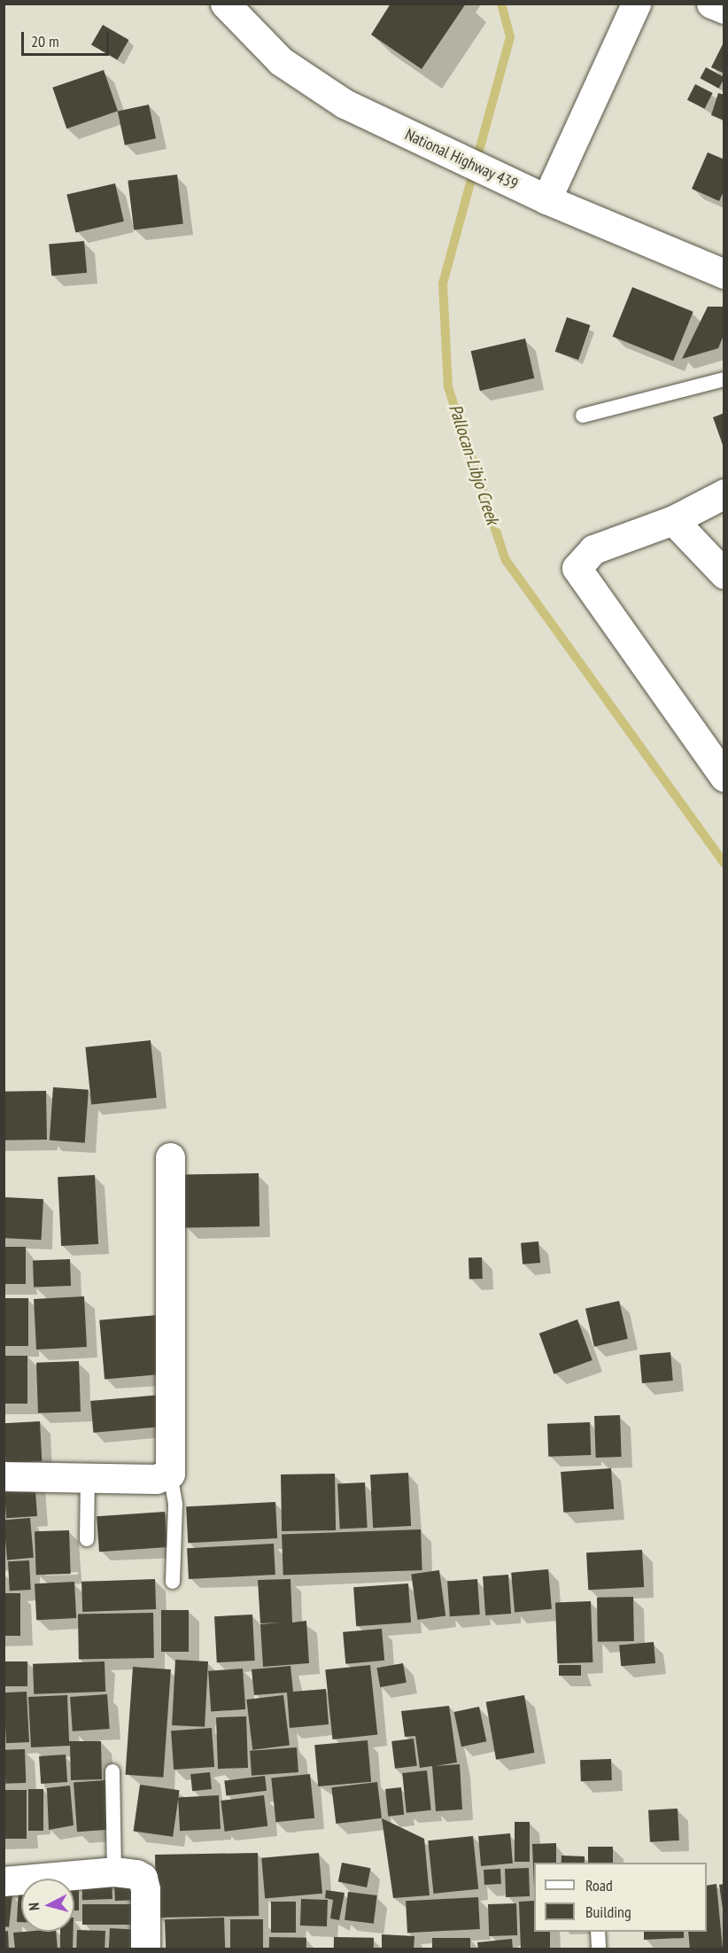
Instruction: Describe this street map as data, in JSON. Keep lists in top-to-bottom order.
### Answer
{
  "streets": {
    "street": ["National Highway 439"]
  },
  "water": ["Pallocan-Libjo Creek"],
  "legend": ["Road", "Building"],
  "scale_bar": "20 m",
  "north": "left"
}
